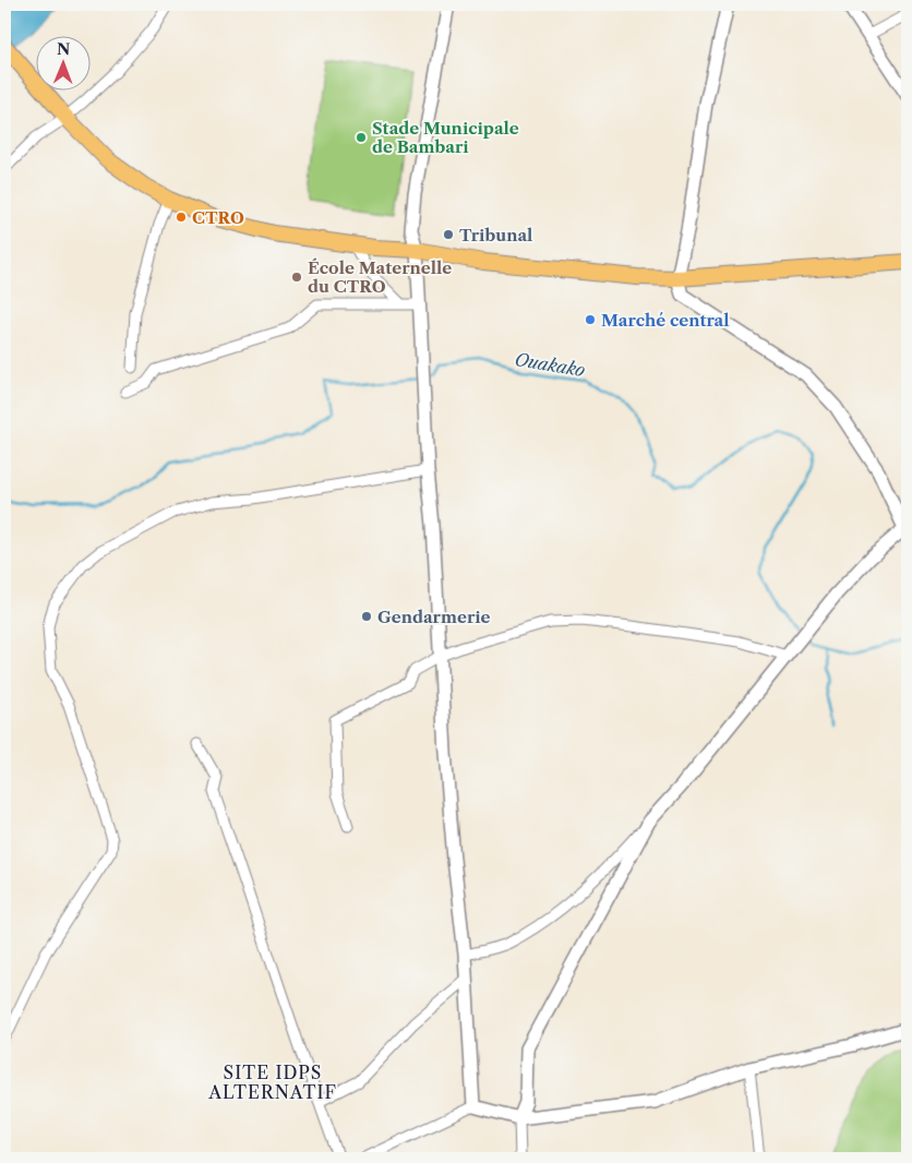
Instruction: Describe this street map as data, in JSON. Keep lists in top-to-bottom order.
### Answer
{
  "districts": ["SITE IDPS ALTERNATIF"],
  "water": ["Ouakako"],
  "places": [
    "Stade Municipale de Bambari",
    "CTRO",
    "Tribunal",
    "École Maternelle du CTRO",
    "Marché central",
    "Gendarmerie"
  ],
  "north": "top"
}
